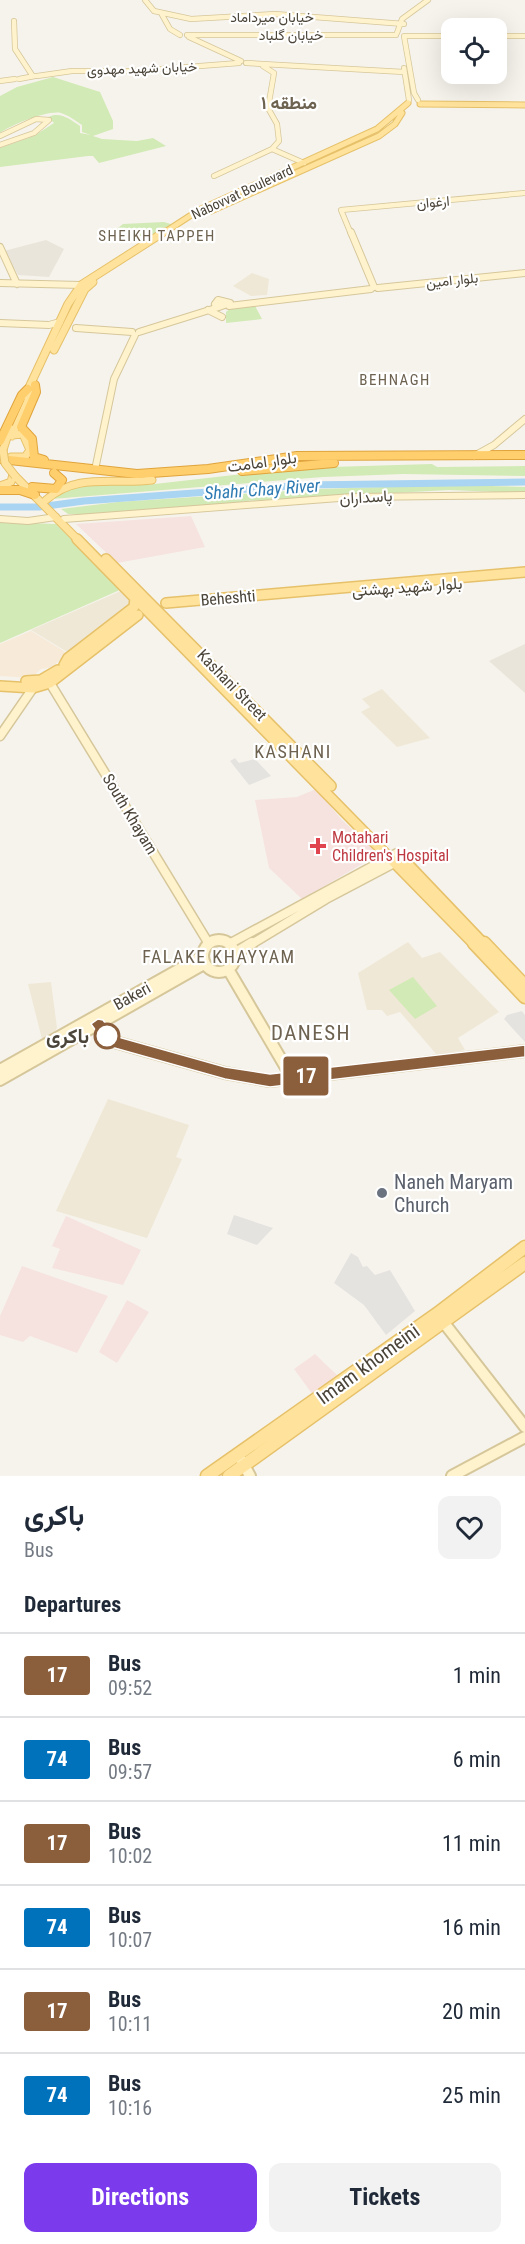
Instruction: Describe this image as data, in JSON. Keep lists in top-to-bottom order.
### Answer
{
  "streets": {
    "highway": ["بلوار امامت"],
    "main road": [
      "Nabovvat Boulevard",
      "بلوار شهید بهشتی",
      "Kashani Street",
      "Imam khomeini"
    ],
    "street": [
      "خیابان میرداماد",
      "خیابان گلباد",
      "خیابان شهید مهدوی",
      "ارغوان",
      "بلوار امین",
      "پاسداران",
      "South Khayam",
      "Bakeri"
    ]
  },
  "crossings": [
    ["Nabovvat Boulevard", "بلوار امامت"],
    ["ارغوان", "بلوار امین"],
    ["پاسداران", "Kashani Street"],
    ["South Khayam", "Bakeri"]
  ],
  "districts": [
    "منطقه ۱",
    "SHEIKH TAPPEH",
    "BEHNAGH",
    "KASHANI",
    "FALAKE KHAYYAM",
    "DANESH"
  ],
  "water": ["Shahr Chay River"],
  "places": {
    "health": ["Motahari Children's Hospital"],
    "other": ["باکری", "Naneh Maryam Church"]
  },
  "lines": ["bus line 17"],
  "page": {
    "on_map": "17",
    "heading": [
      ["باکری", "Bus"],
      "Departures"
    ],
    "list": [
      {
        "mark": "17",
        "name": "Bus",
        "note": "09:52",
        "value": "1 min"
      },
      {
        "mark": "74",
        "name": "Bus",
        "note": "09:57",
        "value": "6 min"
      },
      {
        "mark": "17",
        "name": "Bus",
        "note": "10:02",
        "value": "11 min"
      },
      {
        "mark": "74",
        "name": "Bus",
        "note": "10:07",
        "value": "16 min"
      },
      {
        "mark": "17",
        "name": "Bus",
        "note": "10:11",
        "value": "20 min"
      },
      {
        "mark": "74",
        "name": "Bus",
        "note": "10:16",
        "value": "25 min"
      }
    ],
    "buttons": ["Directions", "Tickets"]
  }
}
